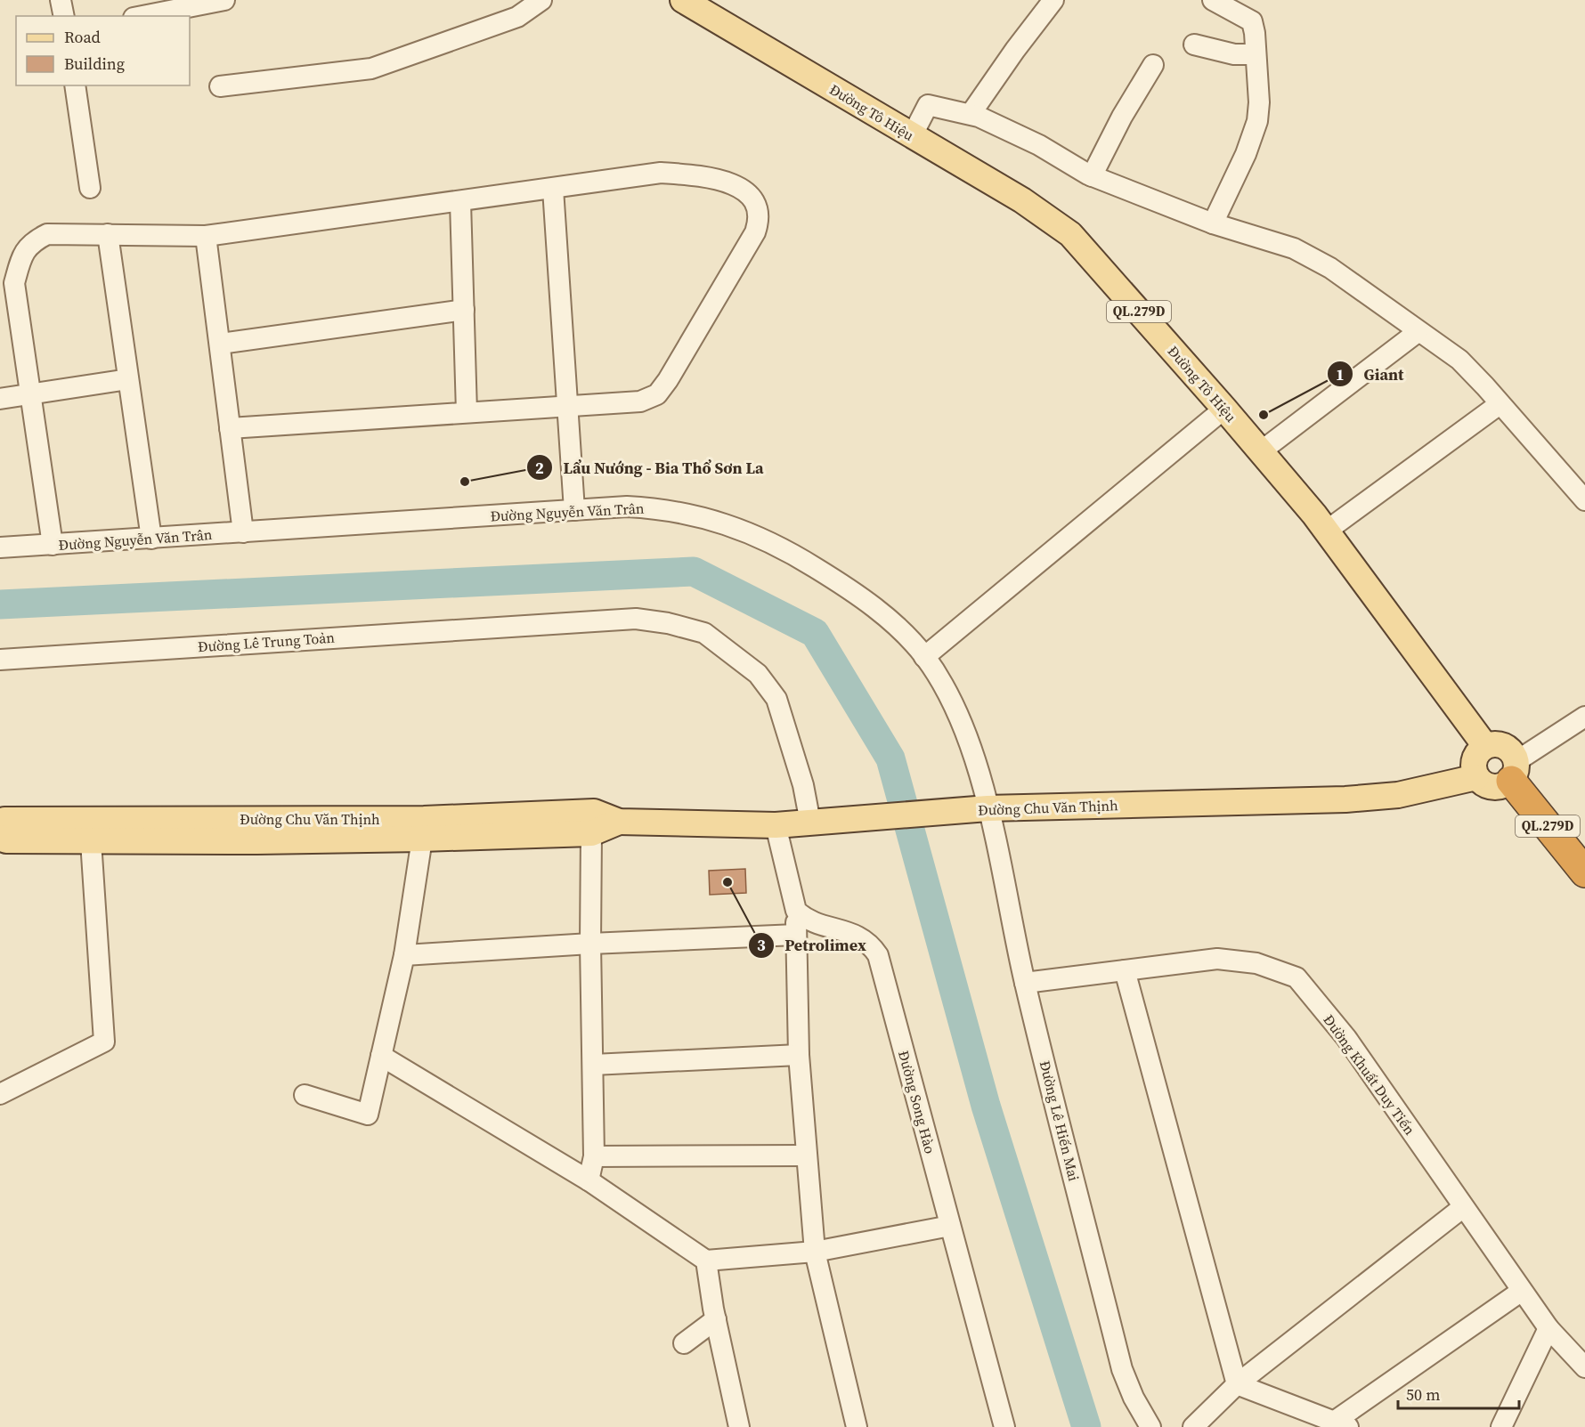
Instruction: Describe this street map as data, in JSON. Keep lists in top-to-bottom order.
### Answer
{
  "streets": {
    "highway": ["QL.279D"],
    "main road": ["Đường Tô Hiệu", "Đường Chu Văn Thịnh"],
    "street": [
      "Đường Nguyễn Văn Trân",
      "Đường Lê Trung Toản",
      "Đường Khuất Duy Tiến",
      "Đường Song Hào",
      "Đường Lê Hiến Mai"
    ]
  },
  "crossings": [
    ["Đường Tô Hiệu", "QL.279D"],
    ["Đường Tô Hiệu", "Đường Chu Văn Thịnh"],
    ["QL.279D", "Đường Chu Văn Thịnh"],
    ["Đường Nguyễn Văn Trân", "Đường Chu Văn Thịnh"],
    ["Đường Nguyễn Văn Trân", "Đường Lê Hiến Mai"],
    ["Đường Lê Trung Toản", "Đường Chu Văn Thịnh"],
    ["Đường Chu Văn Thịnh", "Đường Lê Hiến Mai"],
    ["Đường Khuất Duy Tiến", "Đường Lê Hiến Mai"]
  ],
  "places": ["Giant", "Lẩu Nướng - Bia Thổ Sơn La", "Petrolimex"],
  "legend": ["Road", "Building"],
  "scale_bar": "50 m"
}
